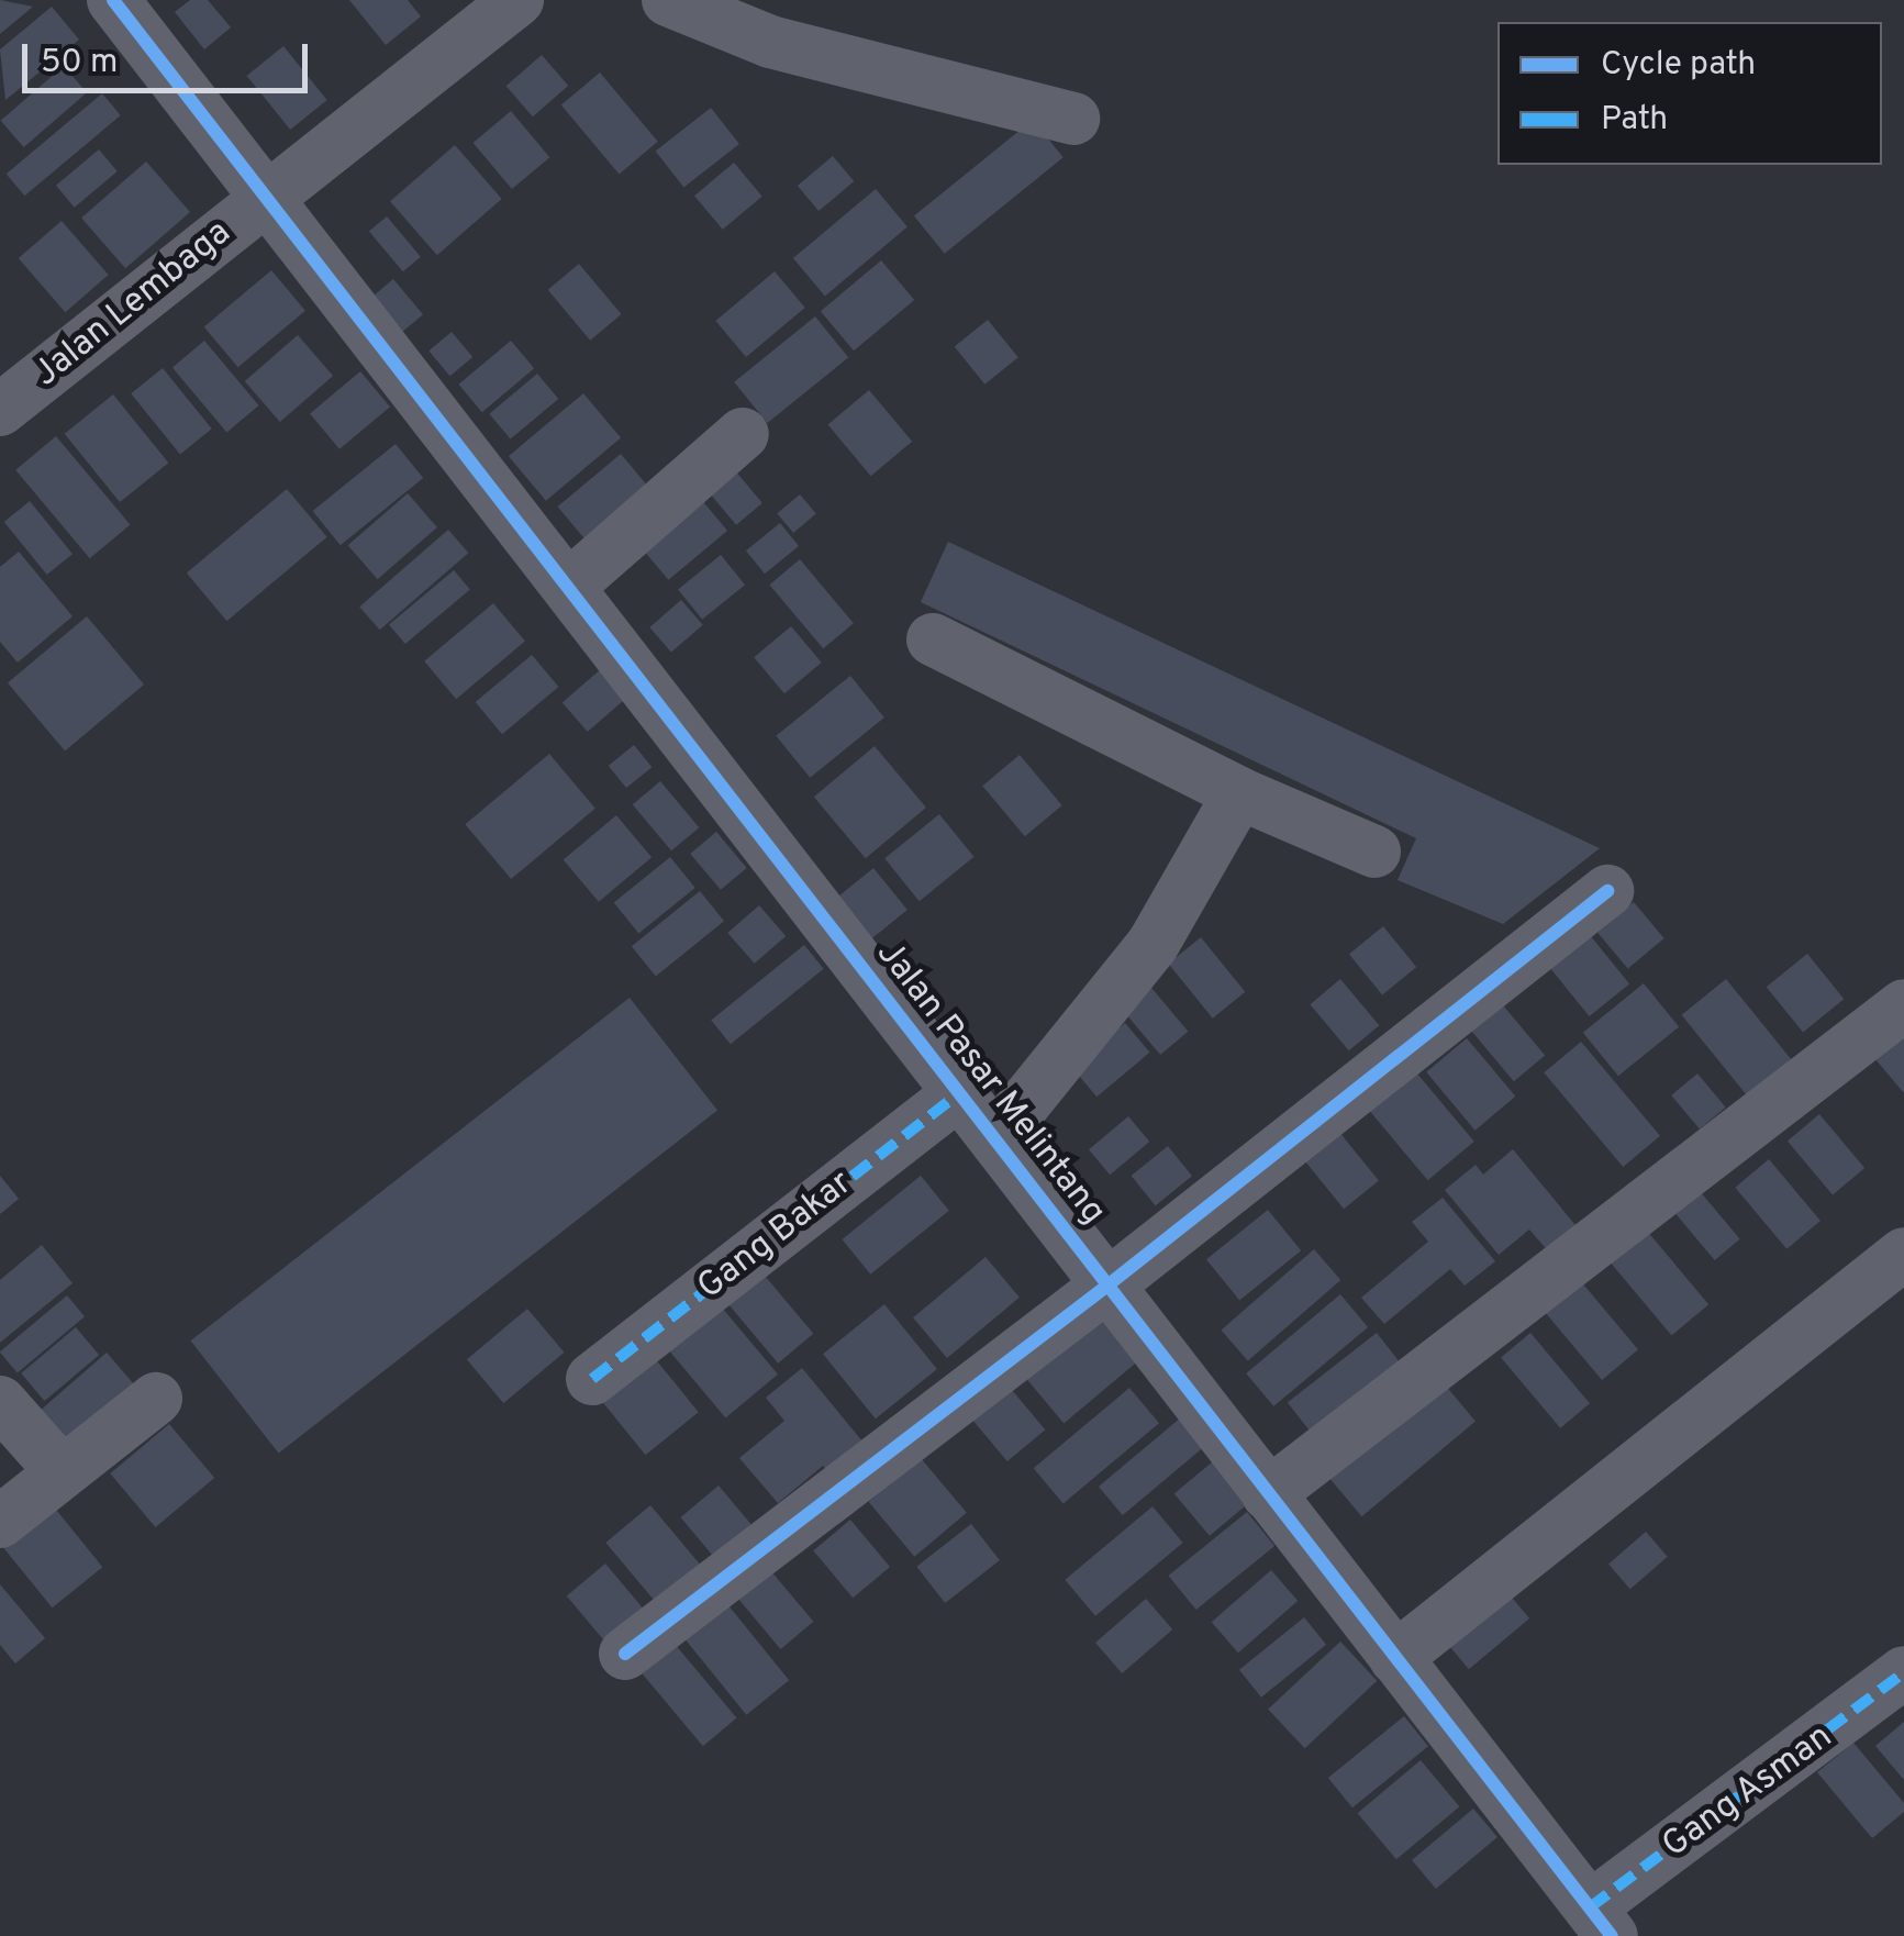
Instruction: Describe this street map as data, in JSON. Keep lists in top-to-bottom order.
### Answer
{
  "streets": {
    "street": [
      "Jalan Lembaga",
      "Jalan Pasar Melintang",
      "Gang Bakar",
      "Gang Asman"
    ]
  },
  "crossings": [
    ["Jalan Lembaga", "Jalan Pasar Melintang"],
    ["Jalan Pasar Melintang", "Gang Bakar"],
    ["Jalan Pasar Melintang", "Gang Asman"]
  ],
  "legend": ["Cycle path", "Path"],
  "scale_bar": "50 m"
}
